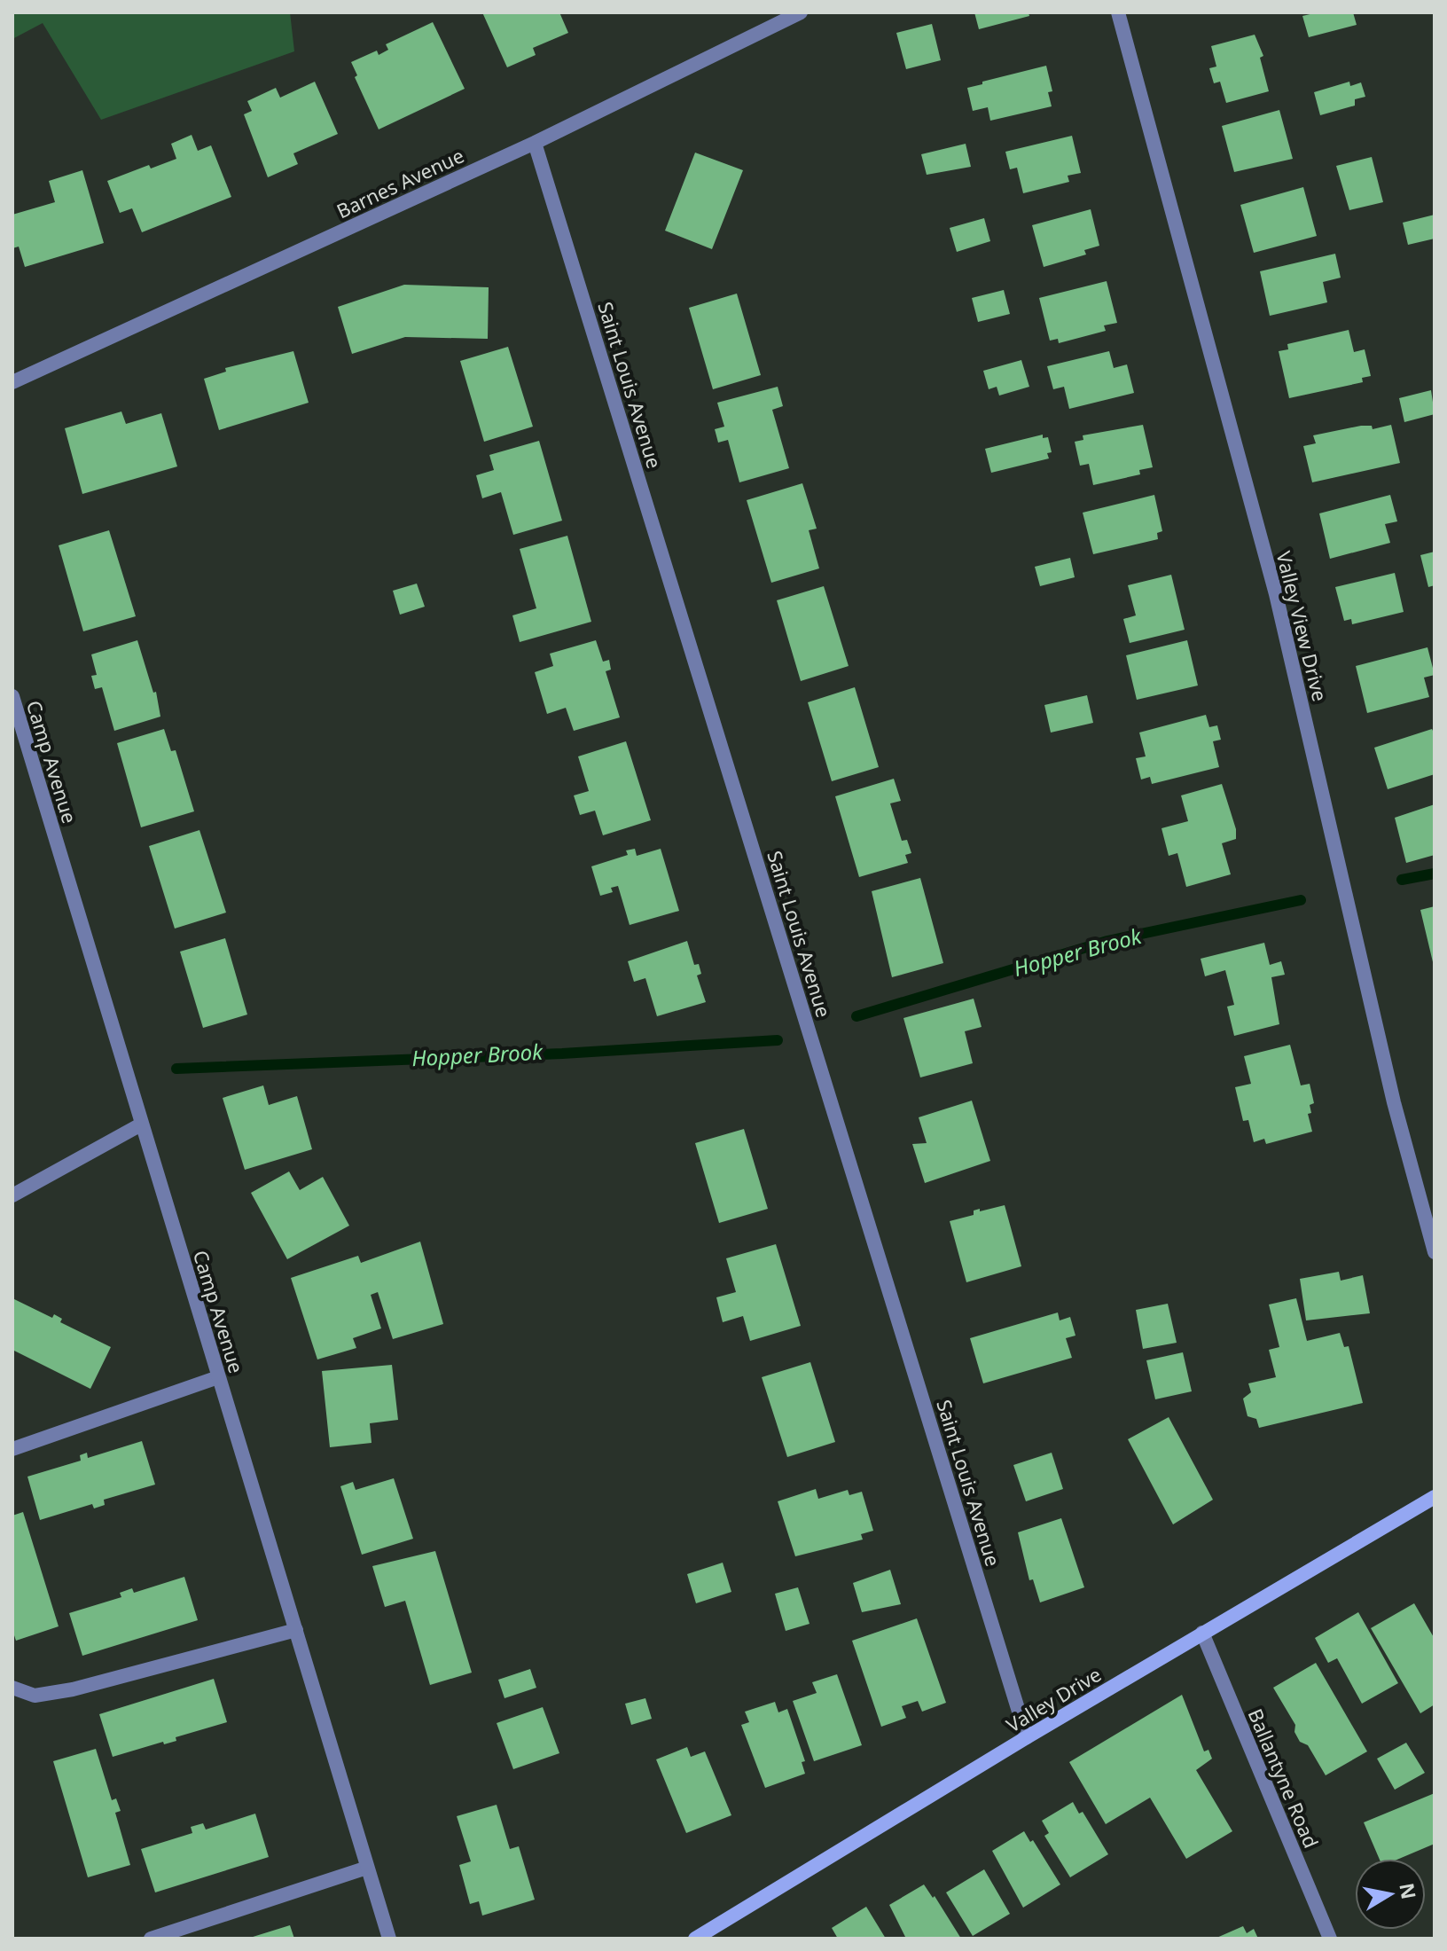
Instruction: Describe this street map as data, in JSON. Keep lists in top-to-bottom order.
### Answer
{
  "streets": {
    "main road": ["Valley Drive"],
    "street": [
      "Barnes Avenue",
      "Saint Louis Avenue",
      "Valley View Drive",
      "Camp Avenue",
      "Ballantyne Road"
    ]
  },
  "crossings": [
    ["Barnes Avenue", "Saint Louis Avenue"],
    ["Saint Louis Avenue", "Valley Drive"],
    ["Valley Drive", "Ballantyne Road"]
  ],
  "water": ["Hopper Brook"],
  "north": "right"
}
